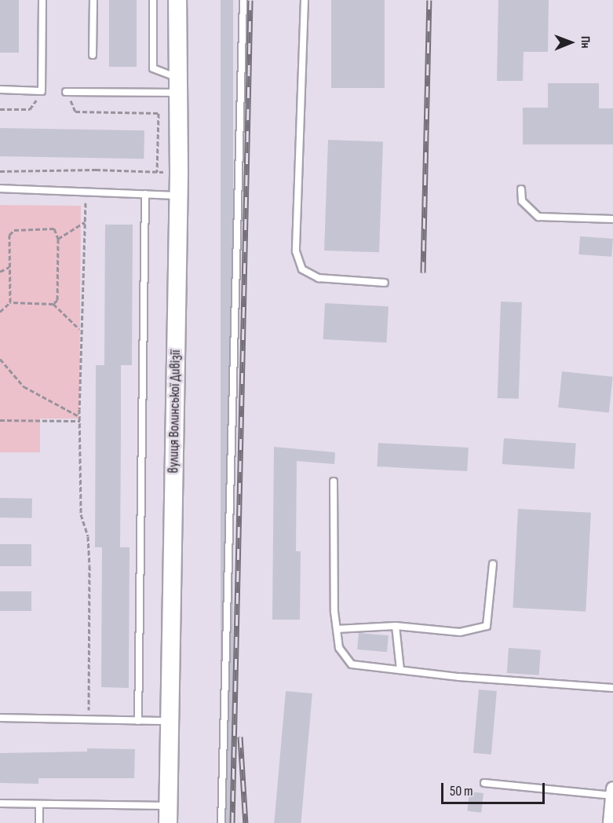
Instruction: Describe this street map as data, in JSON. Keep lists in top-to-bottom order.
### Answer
{
  "streets": {
    "street": ["вулиця Волинської Дивізії"]
  },
  "scale_bar": "50 m",
  "north": "right"
}
